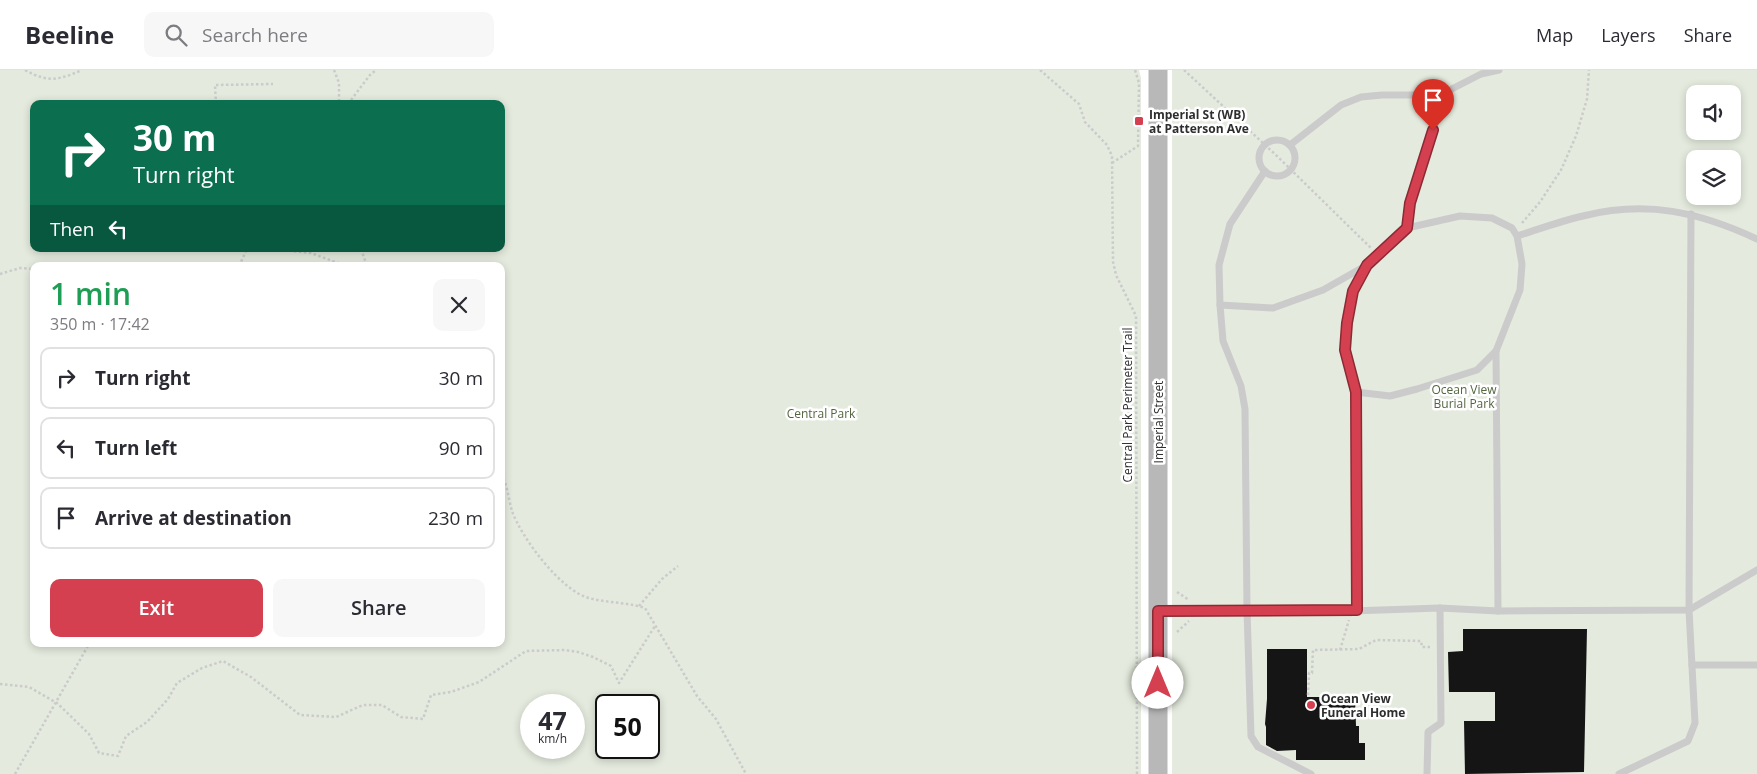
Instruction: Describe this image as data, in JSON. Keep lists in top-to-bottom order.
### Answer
{
  "streets": {
    "main road": ["Imperial Street"],
    "path": ["Central Park Perimeter Trail"]
  },
  "parks": ["Ocean View Burial Park", "Central Park"],
  "places": {
    "transit": ["Imperial St (WB) at Patterson Ave"],
    "other": ["Ocean View Funeral Home"]
  },
  "page": {
    "header": "Beeline",
    "search": "Search here",
    "nav": ["Map", "Layers", "Share"],
    "turn": ["30 m", "Turn right"],
    "then": "Then",
    "heading": ["1 min", "350 m · 17:42"],
    "list": [
      {
        "name": "Turn right",
        "value": "30 m"
      },
      {
        "name": "Turn left",
        "value": "90 m"
      },
      {
        "name": "Arrive at destination",
        "value": "230 m"
      }
    ],
    "buttons": ["Exit", "Share"],
    "speed": "47 km/h",
    "limit": "50"
  }
}
